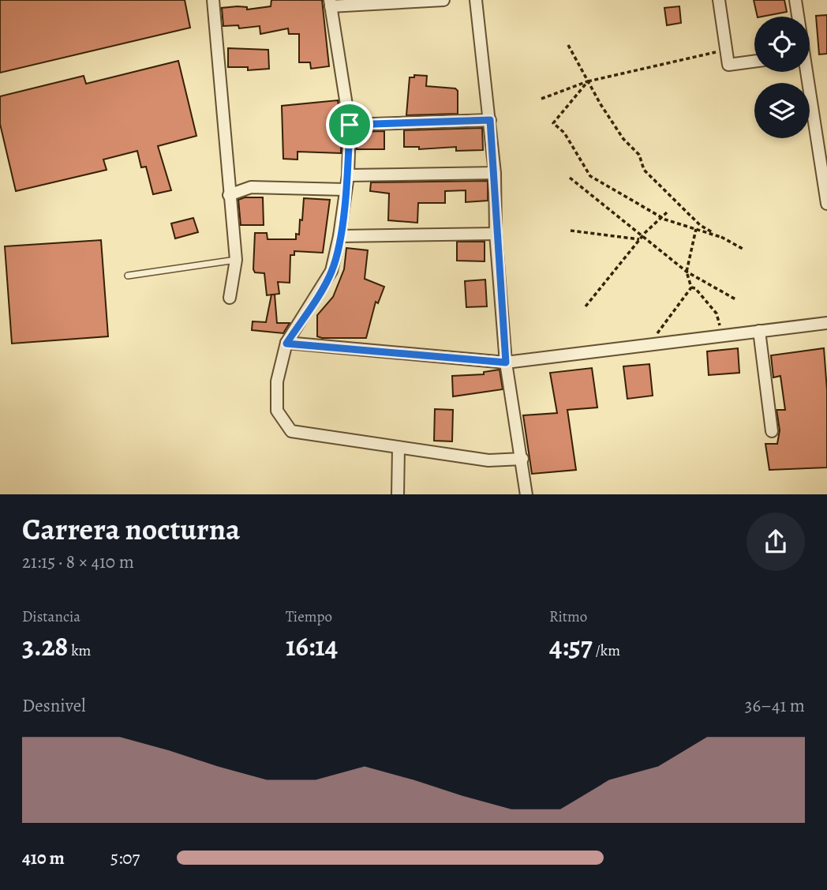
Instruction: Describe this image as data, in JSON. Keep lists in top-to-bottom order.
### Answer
{
  "page": {
    "heading": ["Carrera nocturna", "21:15 · 8 × 410 m"],
    "stats": [
      ["Distancia", "3.28 km"],
      ["Tiempo", "16:14"],
      ["Ritmo", "4:57 /km"]
    ],
    "chart": ["Desnivel", "36–41 m"],
    "list": [
      {
        "name": "410 m",
        "note": "5:07"
      }
    ]
  }
}
